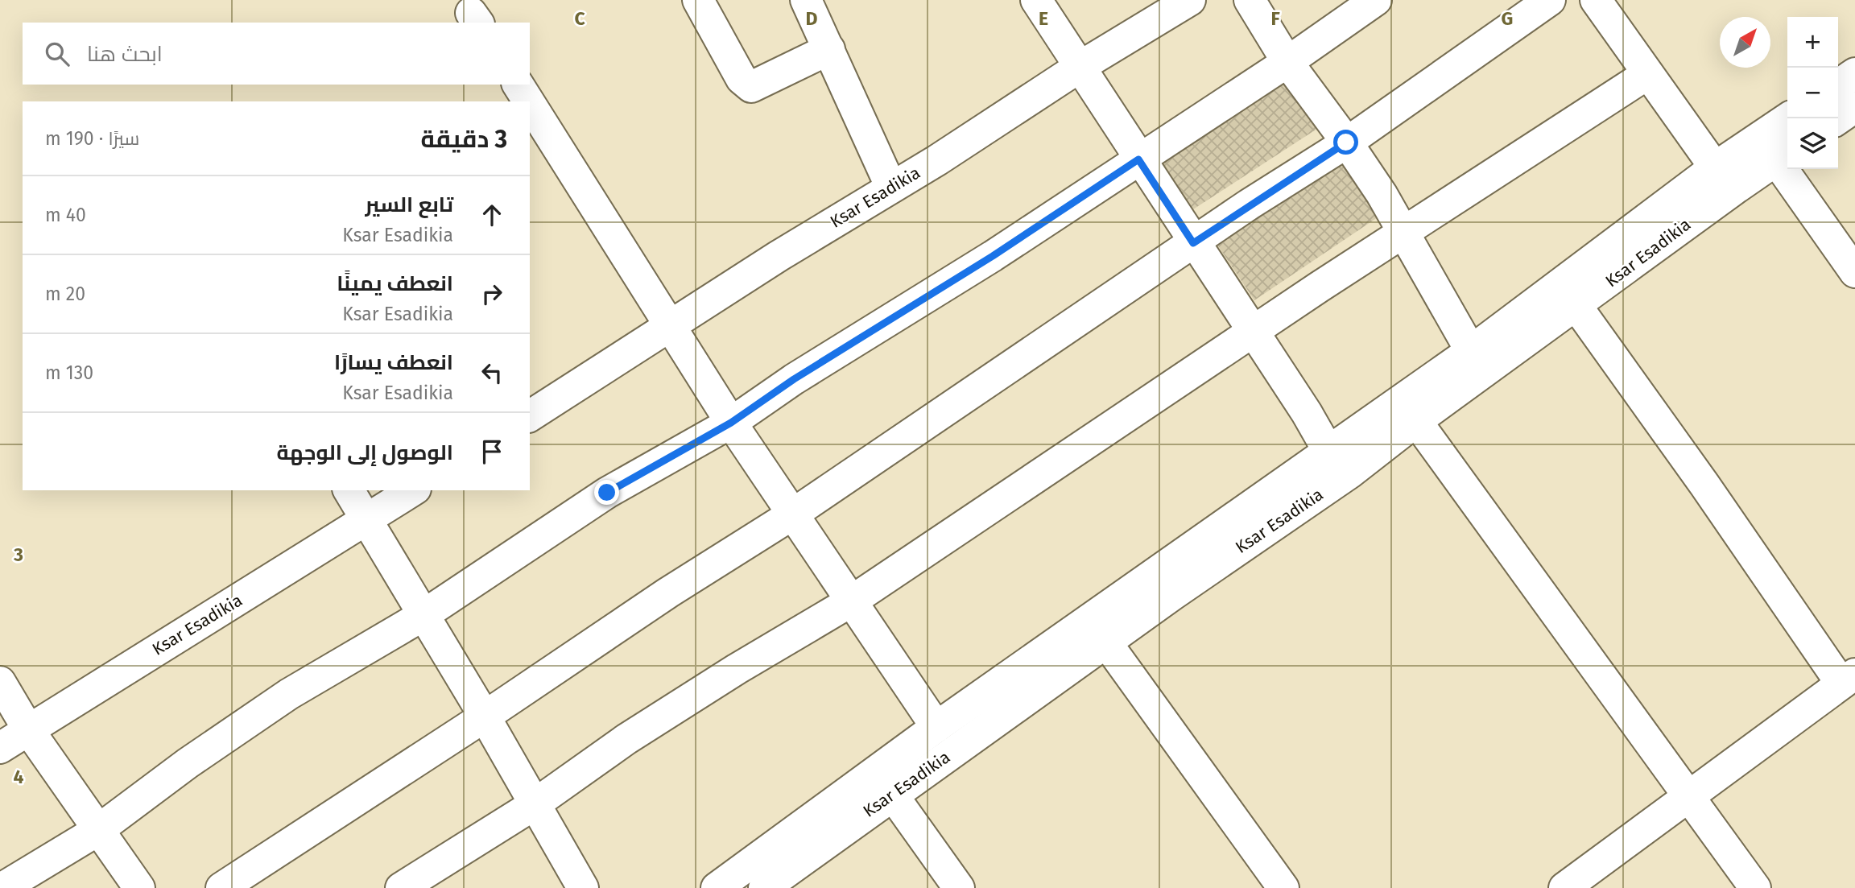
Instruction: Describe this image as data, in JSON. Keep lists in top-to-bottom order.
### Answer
{
  "streets": {
    "street": ["Ksar Esadikia"]
  },
  "north": "top right",
  "page": {
    "map_buttons": ["+", "−"],
    "search": "ابحث هنا",
    "heading": ["3 دقيقة", "سيرًا · 190 m"],
    "list": [
      ["تابع السير", "Ksar Esadikia", "40 m"],
      ["انعطف يمينًا", "Ksar Esadikia", "20 m"],
      ["انعطف يسارًا", "Ksar Esadikia", "130 m"],
      "الوصول إلى الوجهة"
    ]
  },
  "grid": {
    "columns": [
      "C",
      "D",
      "E",
      "F",
      "G"
    ],
    "rows": ["3", "4"]
  }
}
